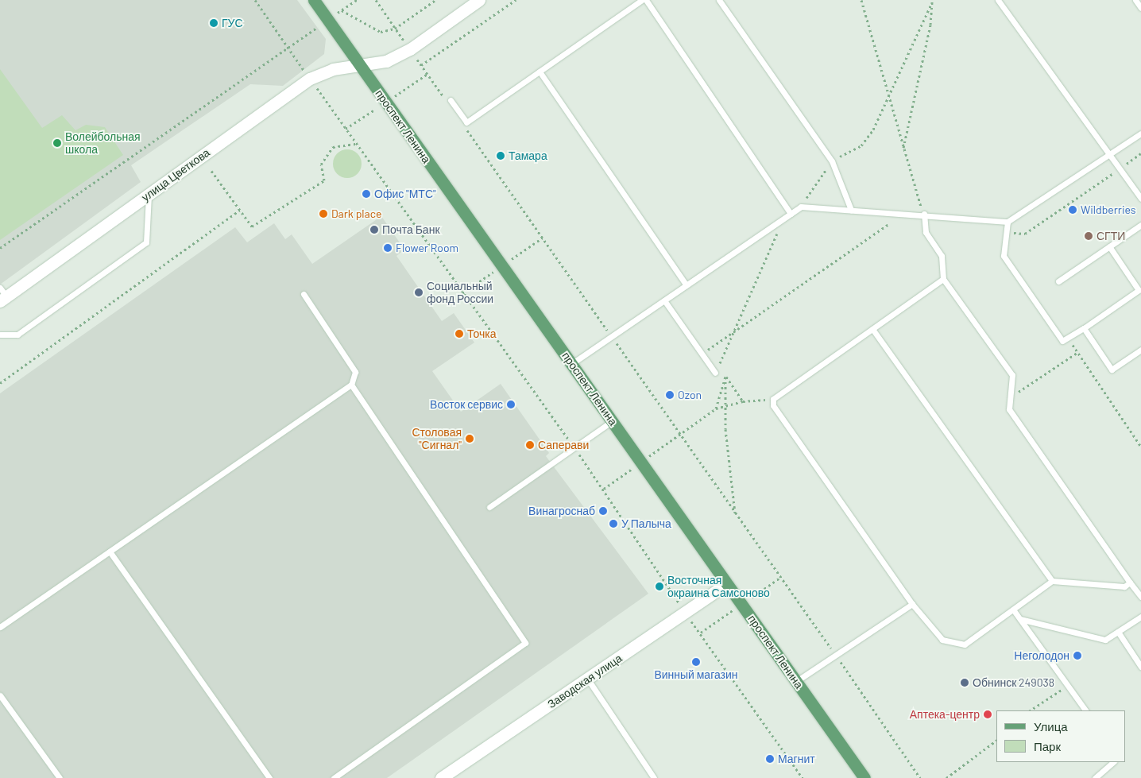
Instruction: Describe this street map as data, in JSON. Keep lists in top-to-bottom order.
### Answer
{
  "streets": {
    "main road": ["проспект Ленина"],
    "street": ["улица Цветкова", "Заводская улица"]
  },
  "crossings": [
    ["проспект Ленина", "улица Цветкова"],
    ["проспект Ленина", "Заводская улица"]
  ],
  "places": [
    "ГУС",
    "Волейбольная школа",
    "Тамара",
    "Офис \"МТС\"",
    "Wildberries",
    "Dark place",
    "Почта Банк",
    "СГТИ",
    "Flower Room",
    "Социальный фонд России",
    "Точка",
    "Ozon",
    "Восток сервис",
    "Столовая \"Сигнал\"",
    "Саперави",
    "Винагроснаб",
    "У Палыча",
    "Восточная окраина Самсоново",
    "Неголодон",
    "Винный магазин",
    "Обнинск 249038",
    "Аптека-центр",
    "Магнит"
  ],
  "legend": ["Улица", "Парк"]
}
